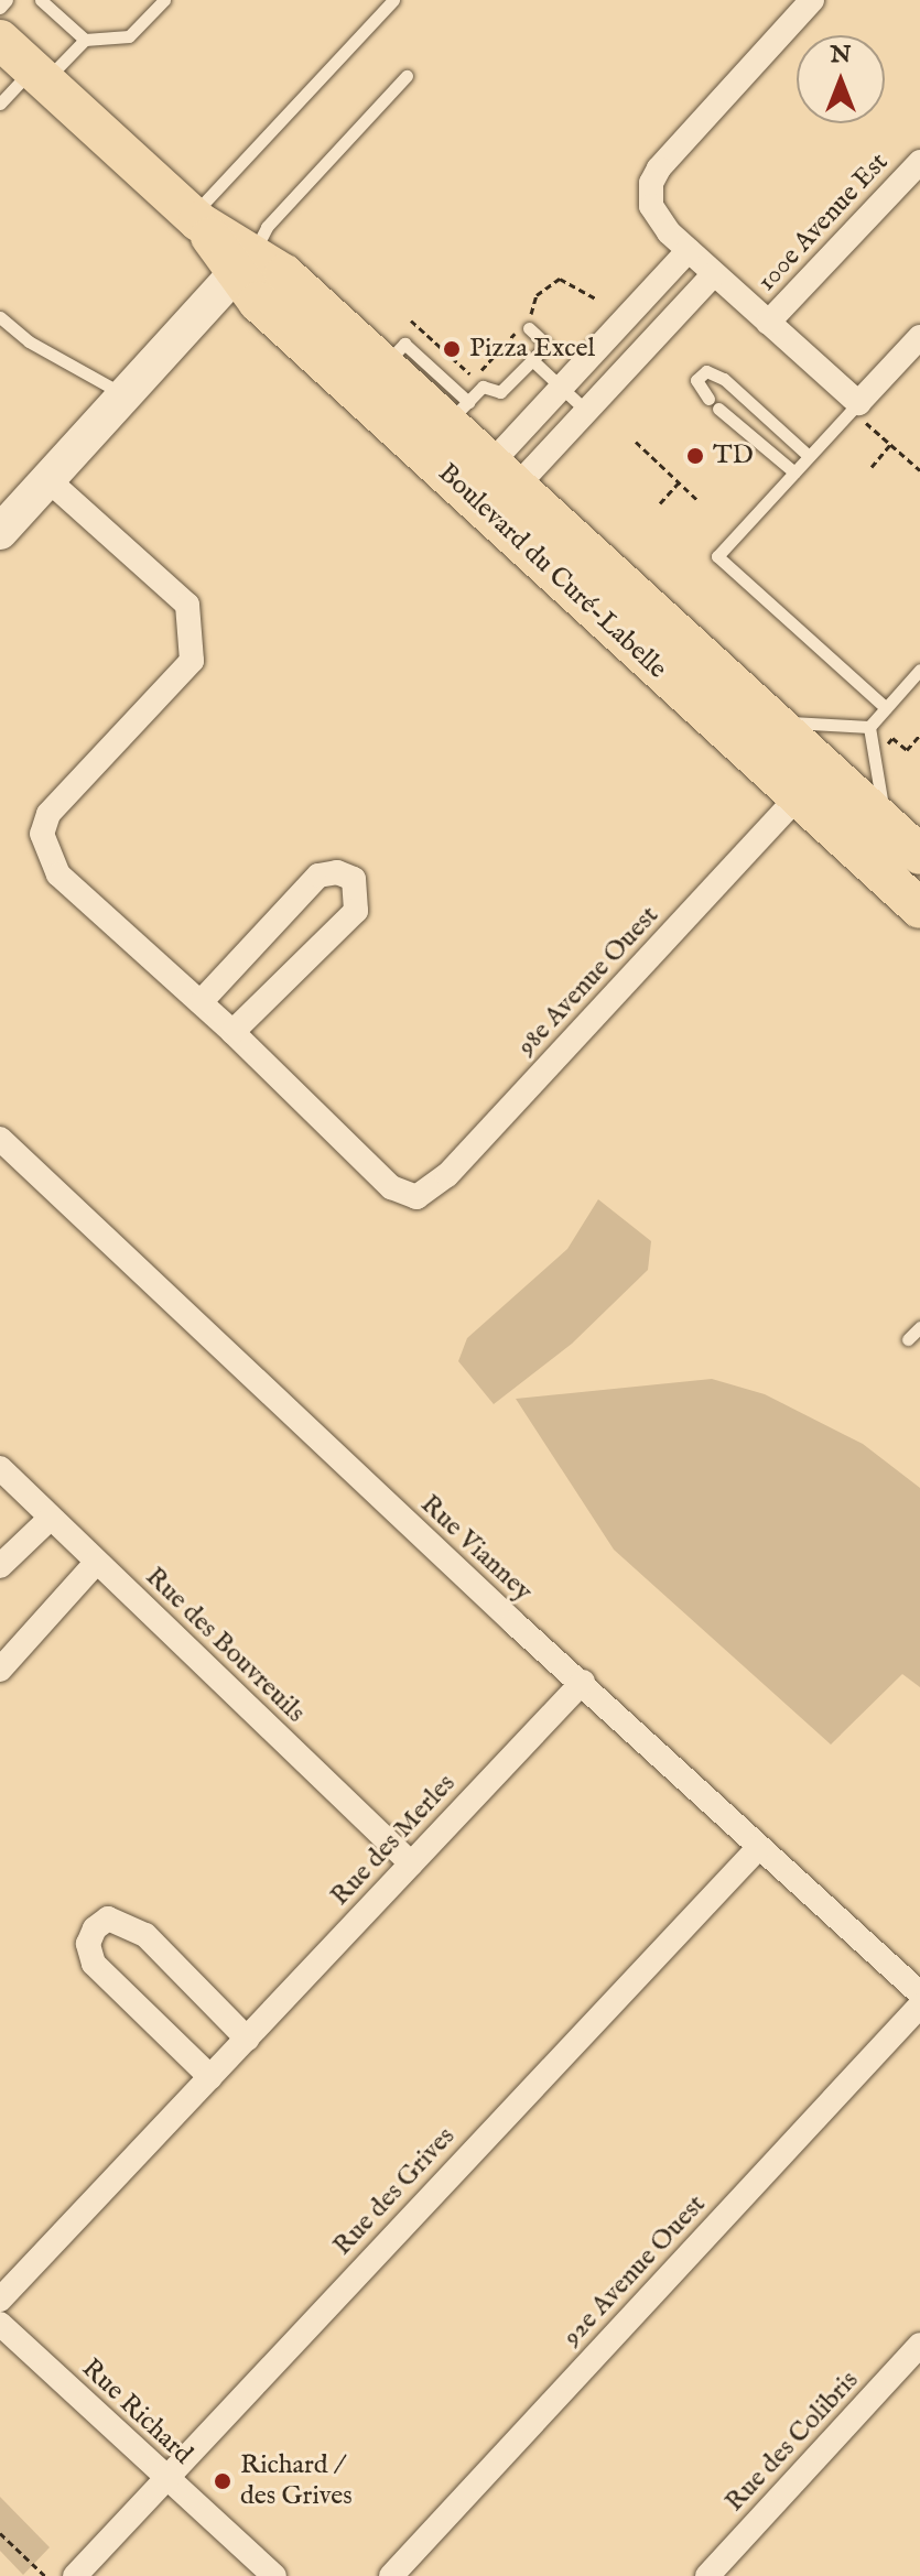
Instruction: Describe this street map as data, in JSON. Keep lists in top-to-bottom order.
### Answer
{
  "streets": {
    "main road": ["Boulevard du Curé-Labelle"],
    "street": [
      "100e Avenue Est",
      "98e Avenue Ouest",
      "Rue Vianney",
      "Rue des Bouvreuils",
      "Rue des Merles",
      "Rue des Grives",
      "92e Avenue Ouest",
      "Rue Richard",
      "Rue des Colibris"
    ]
  },
  "crossings": [
    ["100e Avenue Est", "Boulevard du Curé-Labelle"],
    ["Boulevard du Curé-Labelle", "98e Avenue Ouest"],
    ["Rue Vianney", "Rue des Merles"],
    ["Rue Vianney", "Rue des Grives"],
    ["Rue des Bouvreuils", "Rue des Merles"],
    ["Rue des Grives", "Rue Richard"]
  ],
  "places": ["Pizza Excel", "TD", "Richard / des Grives"],
  "north": "top"
}
